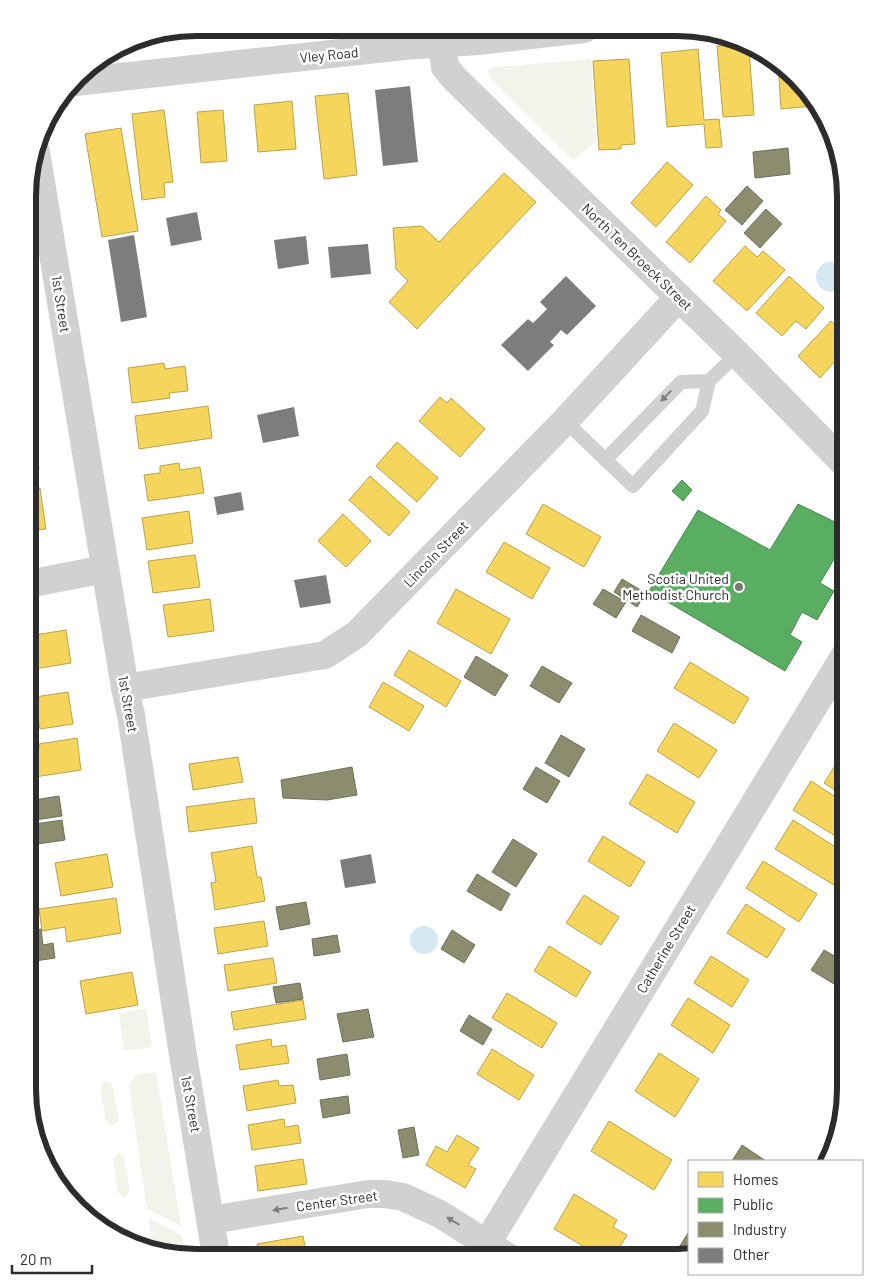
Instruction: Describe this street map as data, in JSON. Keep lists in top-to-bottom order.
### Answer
{
  "streets": {
    "street": [
      "Vley Road",
      "North Ten Broeck Street",
      "1st Street",
      "Lincoln Street",
      "Catherine Street",
      "Center Street"
    ]
  },
  "crossings": [
    ["Vley Road", "North Ten Broeck Street"],
    ["North Ten Broeck Street", "Lincoln Street"],
    ["1st Street", "Lincoln Street"],
    ["1st Street", "Center Street"]
  ],
  "one_way": ["Center Street"],
  "places": ["Scotia United Methodist Church"],
  "legend": [
    "Homes",
    "Public",
    "Industry",
    "Other"
  ],
  "scale_bar": "20 m"
}
